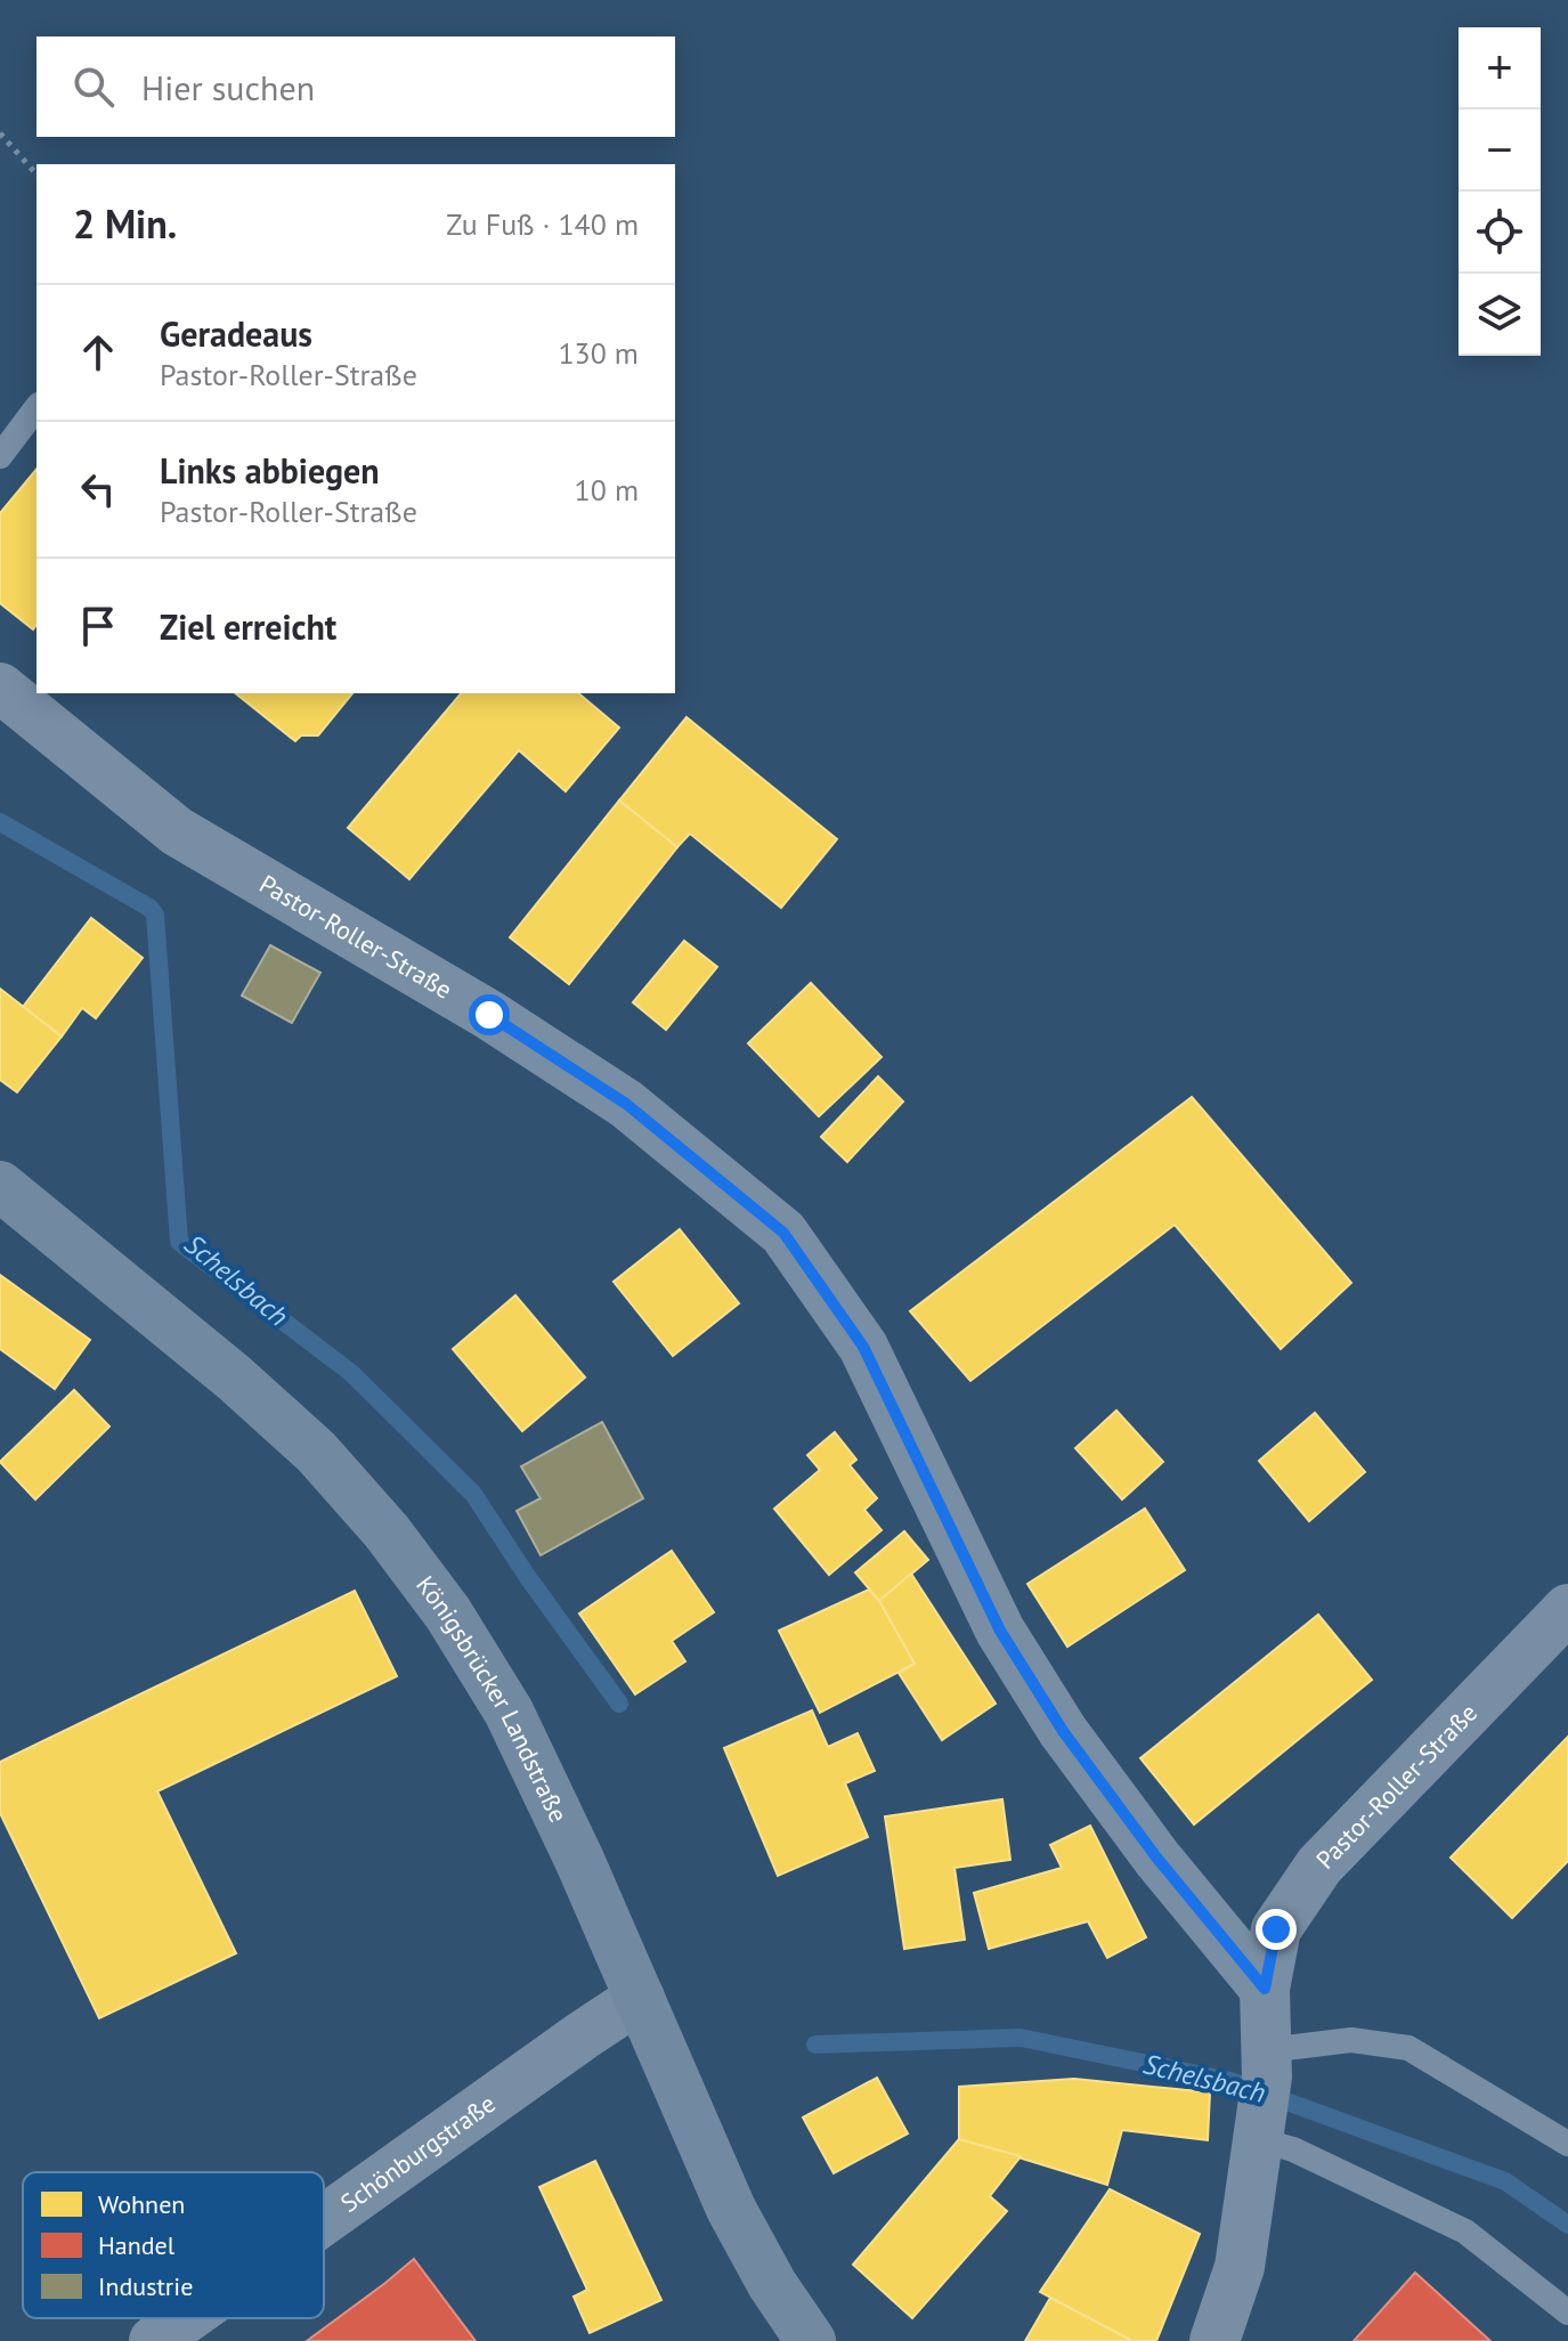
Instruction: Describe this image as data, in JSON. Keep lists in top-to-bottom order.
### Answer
{
  "streets": {
    "main road": ["Königsbrücker Landstraße"],
    "street": ["Pastor-Roller-Straße", "Schönburgstraße"]
  },
  "crossings": [
    ["Königsbrücker Landstraße", "Schönburgstraße"]
  ],
  "water": ["Schelsbach"],
  "legend": ["Wohnen", "Handel", "Industrie"],
  "page": {
    "map_buttons": ["+", "−"],
    "search": "Hier suchen",
    "heading": ["2 Min.", "Zu Fuß · 140 m"],
    "list": [
      ["Geradeaus", "Pastor-Roller-Straße", "130 m"],
      ["Links abbiegen", "Pastor-Roller-Straße", "10 m"],
      "Ziel erreicht"
    ]
  }
}
